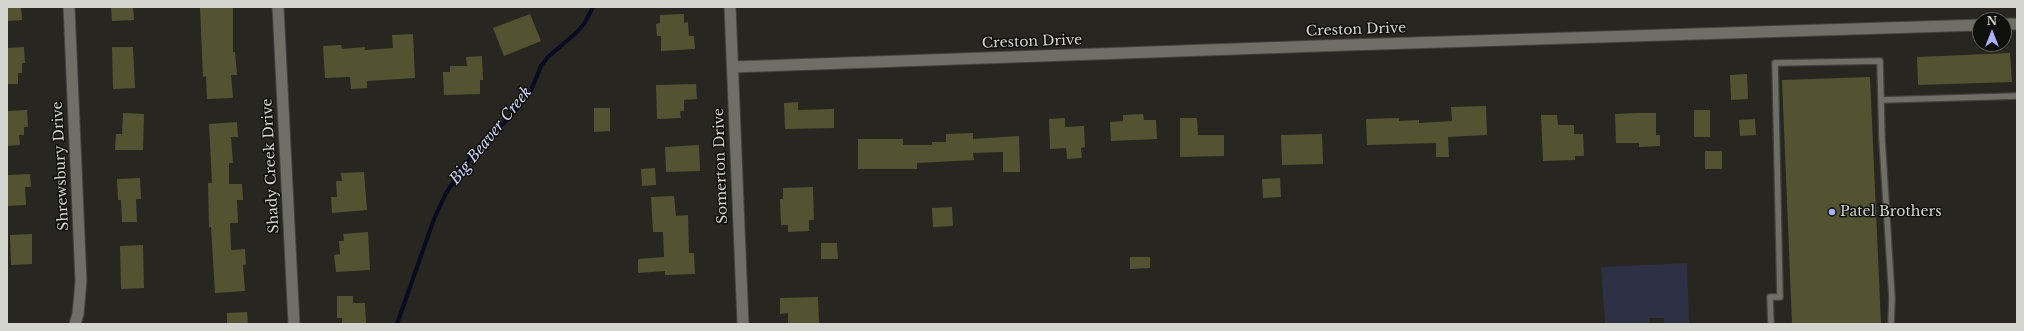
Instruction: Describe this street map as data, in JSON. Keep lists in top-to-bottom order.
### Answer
{
  "streets": {
    "street": [
      "Creston Drive",
      "Shrewsbury Drive",
      "Shady Creek Drive",
      "Somerton Drive"
    ]
  },
  "crossings": [
    ["Creston Drive", "Somerton Drive"]
  ],
  "water": ["Big Beaver Creek"],
  "places": ["Patel Brothers"],
  "north": "top"
}
